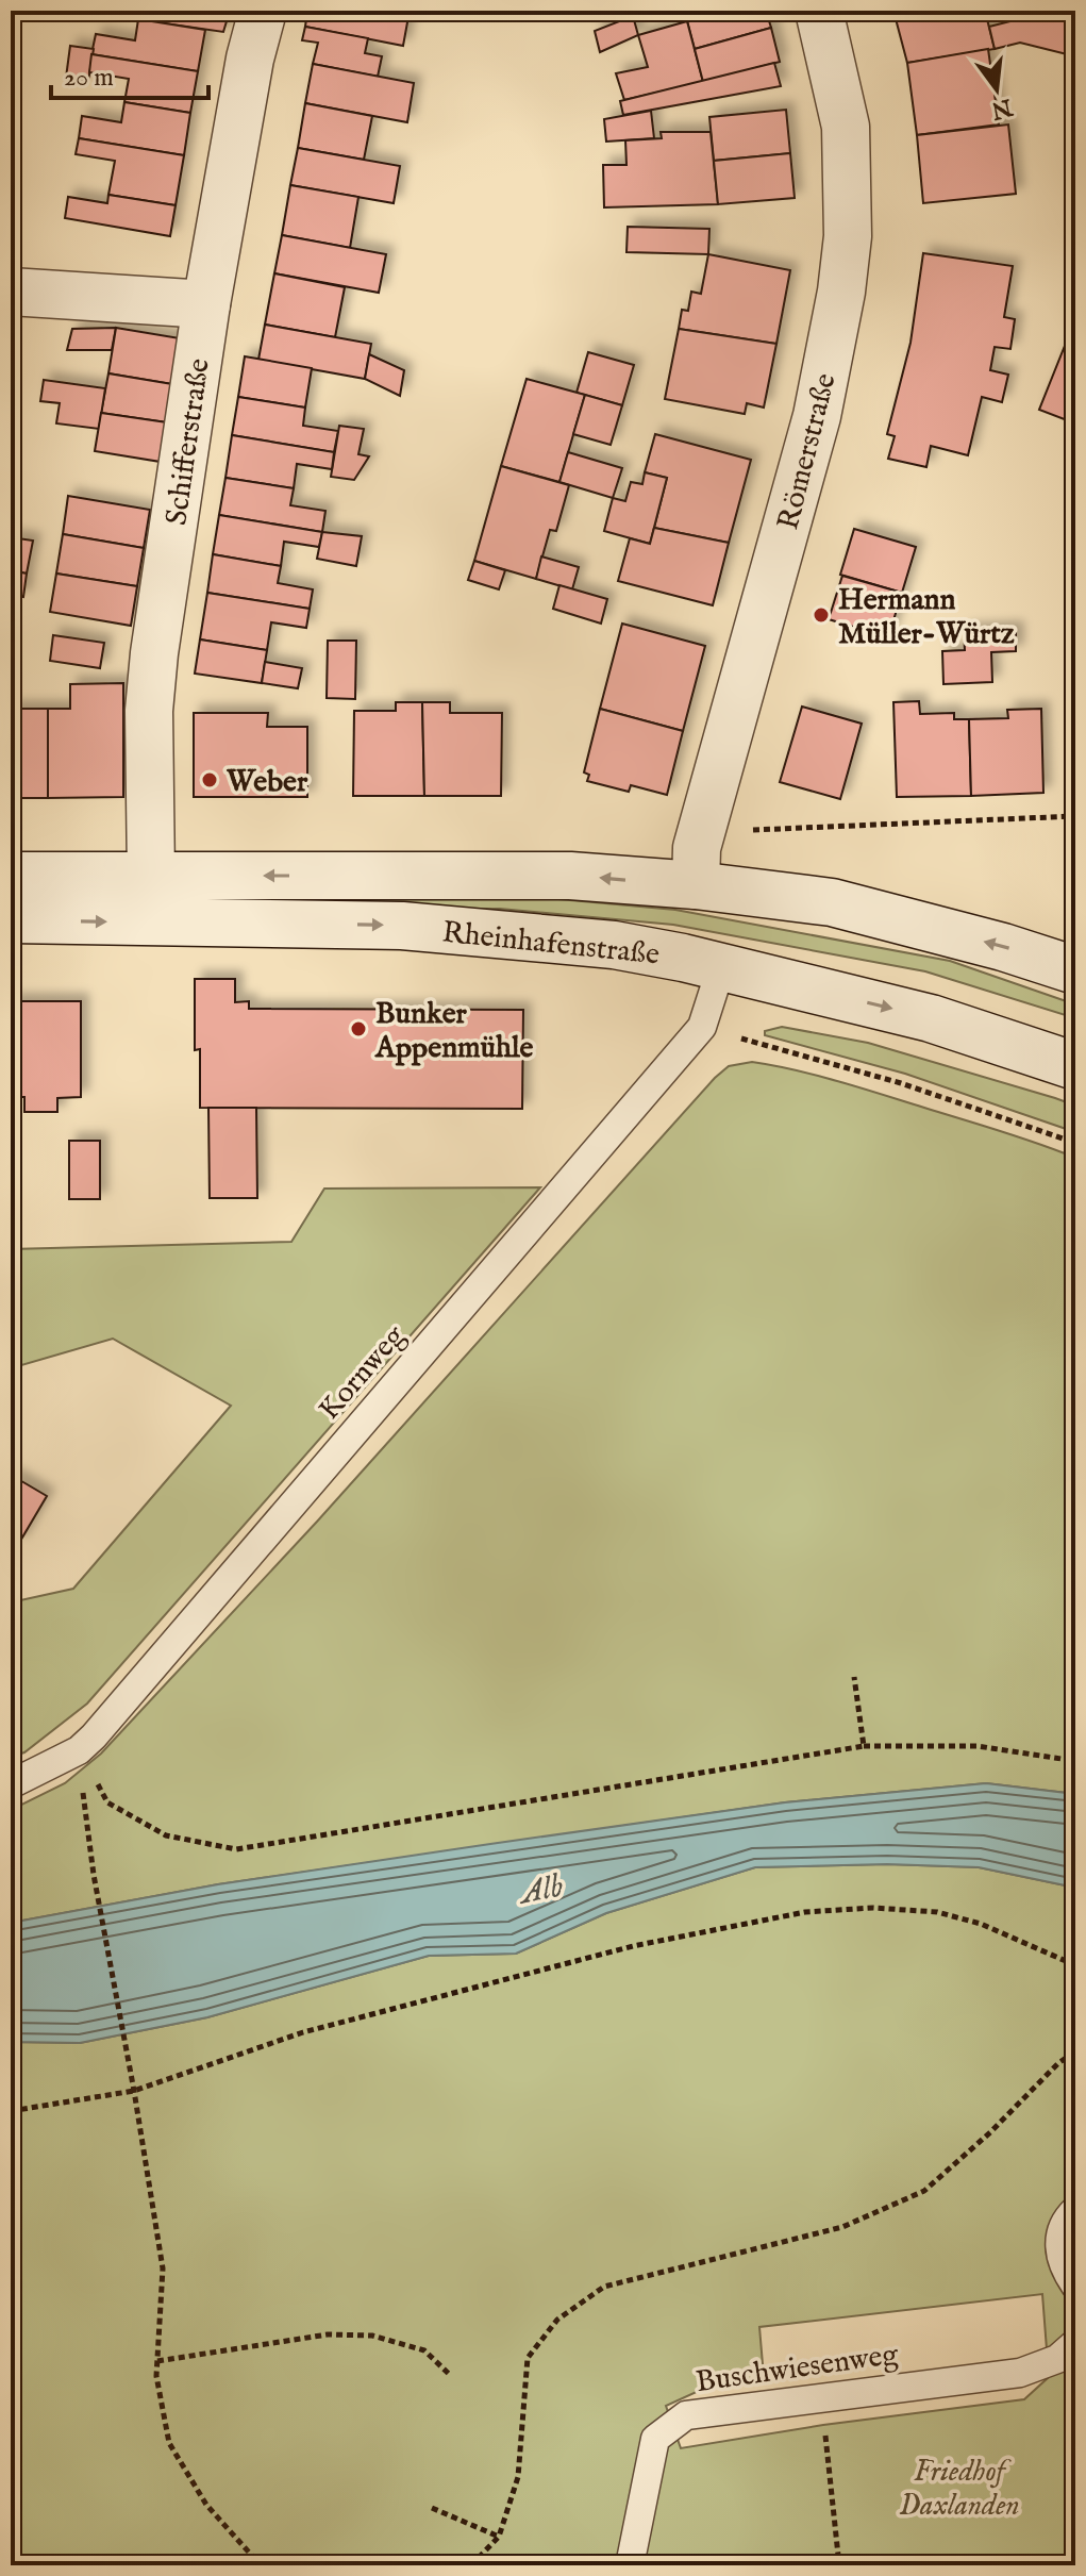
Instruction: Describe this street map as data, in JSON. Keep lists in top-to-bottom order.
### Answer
{
  "streets": {
    "main road": ["Schifferstraße", "Römerstraße", "Rheinhafenstraße"],
    "lane": ["Kornweg", "Buschwiesenweg"]
  },
  "crossings": [
    ["Schifferstraße", "Rheinhafenstraße"],
    ["Römerstraße", "Rheinhafenstraße"],
    ["Rheinhafenstraße", "Kornweg"]
  ],
  "water": ["Alb"],
  "parks": ["Friedhof Daxlanden"],
  "places": ["Hermann Müller-Würtz", "Weber", "Bunker Appenmühle"],
  "scale_bar": "20 m",
  "north": "bottom"
}
